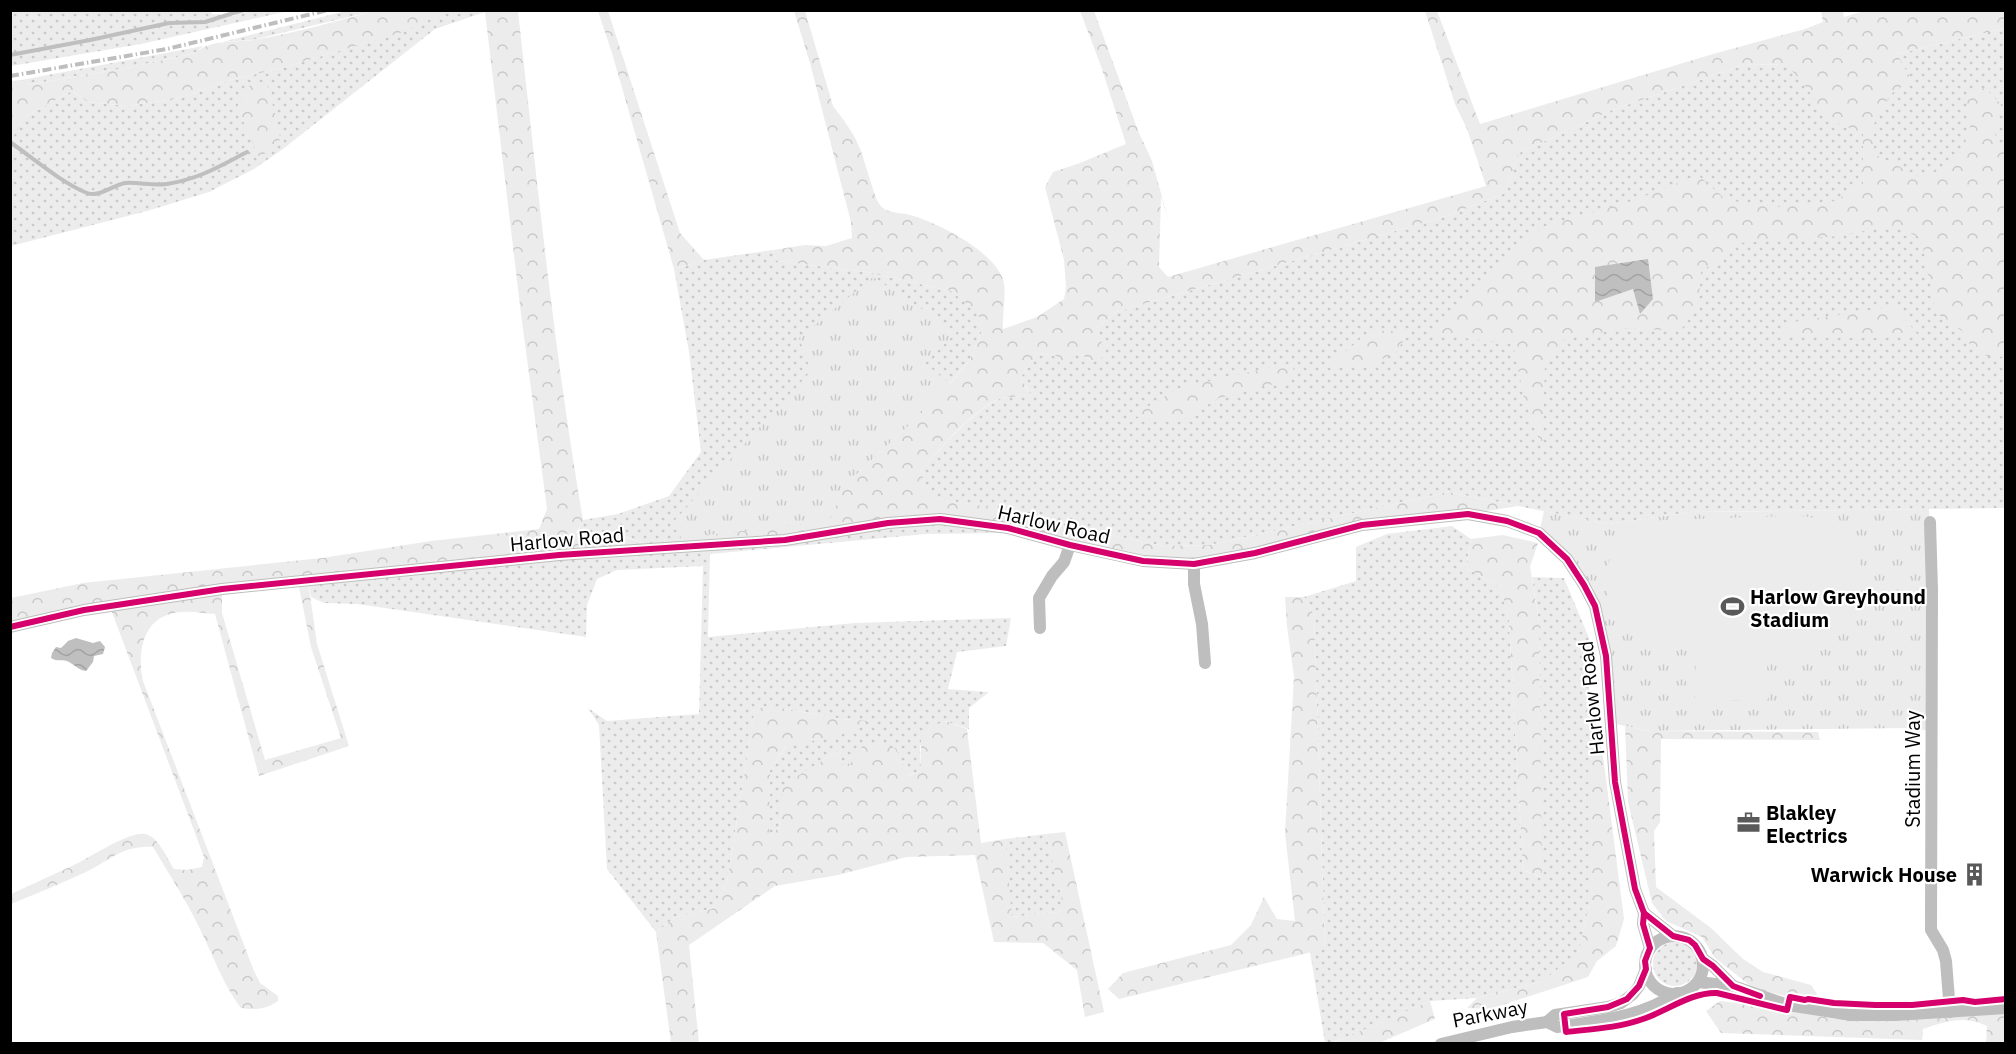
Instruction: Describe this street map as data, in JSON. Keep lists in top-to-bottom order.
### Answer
{
  "streets": {
    "street": ["Harlow Road", "Stadium Way", "Parkway"]
  },
  "crossings": [
    ["Harlow Road", "Parkway"]
  ],
  "places": {
    "sports": ["Harlow Greyhound Stadium"],
    "office": ["Blakley Electrics"],
    "building": ["Warwick House"]
  }
}
